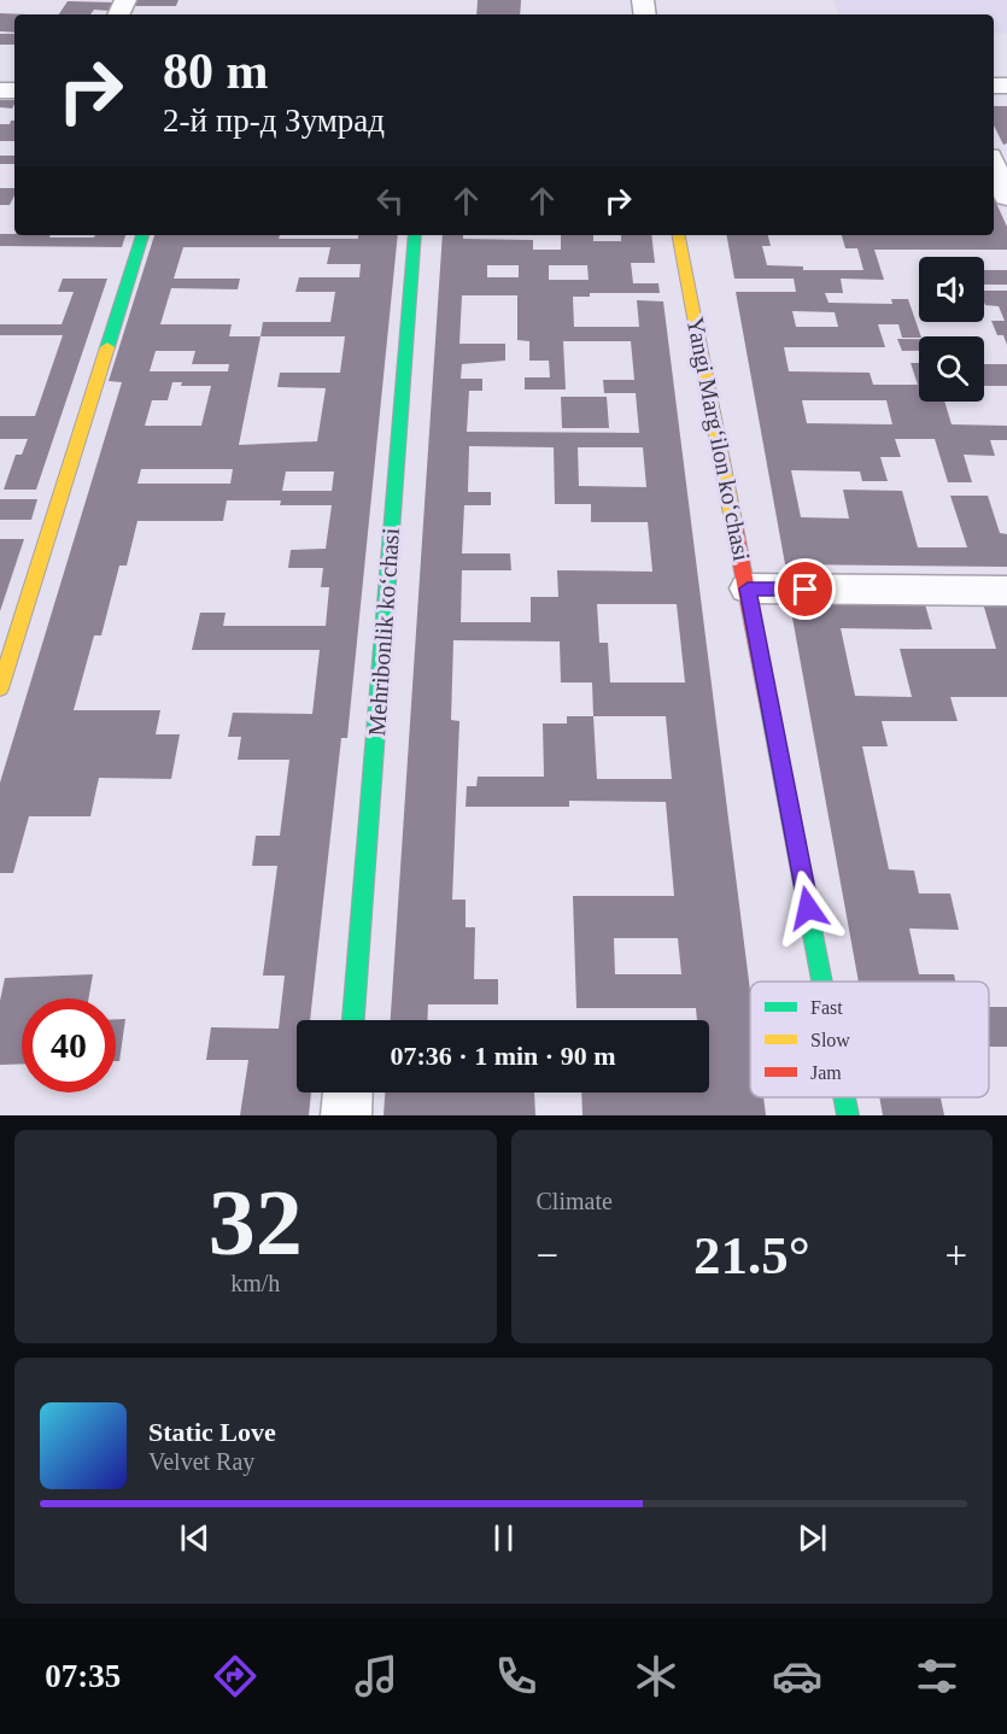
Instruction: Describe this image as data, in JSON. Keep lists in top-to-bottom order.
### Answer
{
  "streets": {
    "street": ["Yangi Margʻilon koʻchasi", "Mehribonlik koʻchasi"]
  },
  "legend": ["Fast", "Slow", "Jam"],
  "page": {
    "turn": ["80 m", "2-й пр-д Зумрад"],
    "limit": "40",
    "trip": "07:36 · 1 min · 90 m",
    "tile": [
      ["32", "km/h"],
      "Climate"
    ],
    "heat": ["−", "21.5°", "+"],
    "song": ["Static Love", "Velvet Ray"],
    "tabs": "07:35"
  }
}
